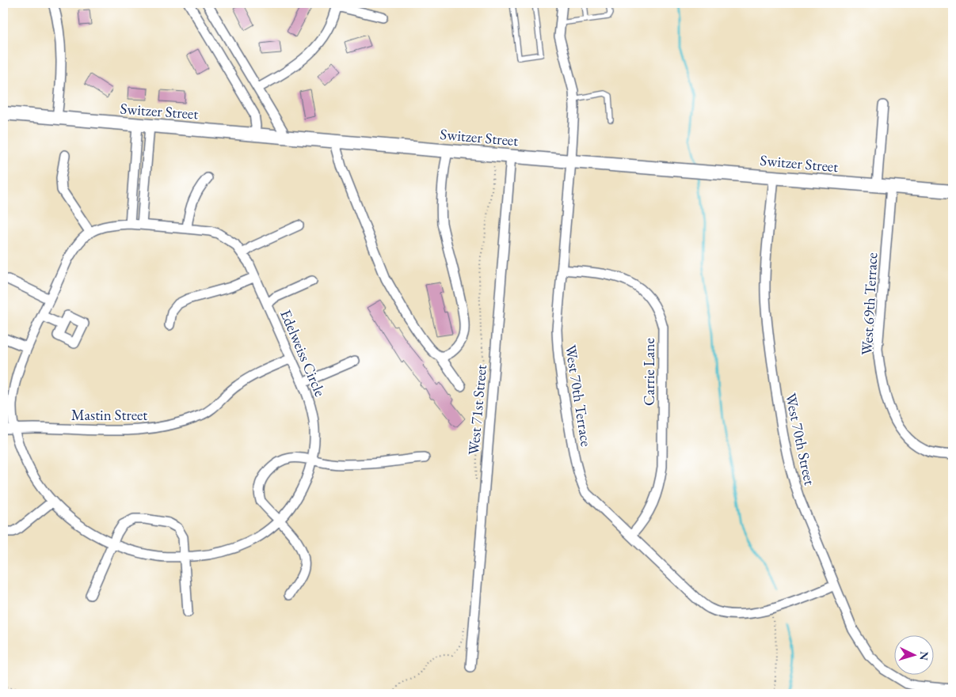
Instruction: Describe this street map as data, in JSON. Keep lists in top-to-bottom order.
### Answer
{
  "streets": {
    "street": [
      "Switzer Street",
      "West 69th Terrace",
      "Edelweiss Circle",
      "Carrie Lane",
      "West 70th Terrace",
      "West 71st Street",
      "Mastin Street",
      "West 70th Street"
    ]
  },
  "crossings": [
    ["Switzer Street", "West 69th Terrace"],
    ["Switzer Street", "West 70th Terrace"],
    ["Switzer Street", "West 71st Street"],
    ["Switzer Street", "West 70th Street"],
    ["Edelweiss Circle", "Mastin Street"],
    ["Carrie Lane", "West 70th Terrace"],
    ["West 70th Terrace", "West 70th Street"]
  ],
  "north": "right"
}
